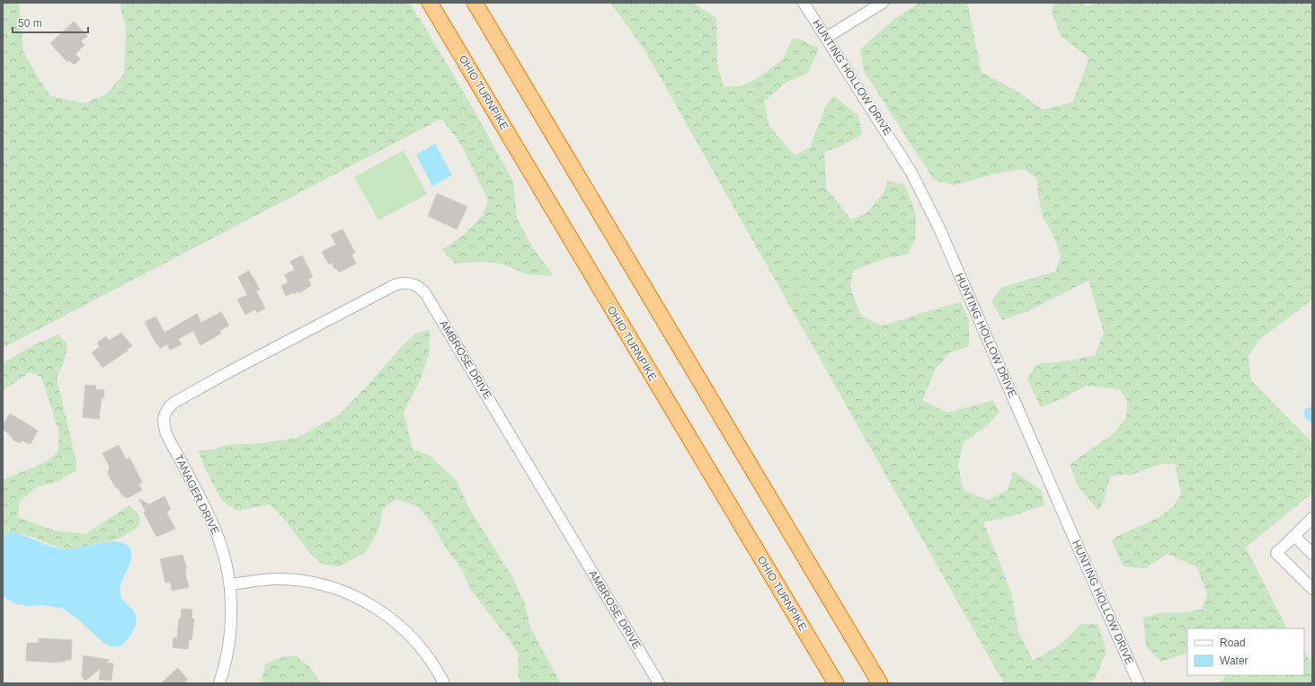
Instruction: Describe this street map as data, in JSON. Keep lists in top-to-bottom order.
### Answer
{
  "streets": {
    "highway": ["OHIO TURNPIKE"],
    "street": ["HUNTING HOLLOW DRIVE", "AMBROSE DRIVE", "TANAGER DRIVE"]
  },
  "crossings": [
    ["AMBROSE DRIVE", "TANAGER DRIVE"]
  ],
  "legend": ["Road", "Water"],
  "scale_bar": "50 m"
}
